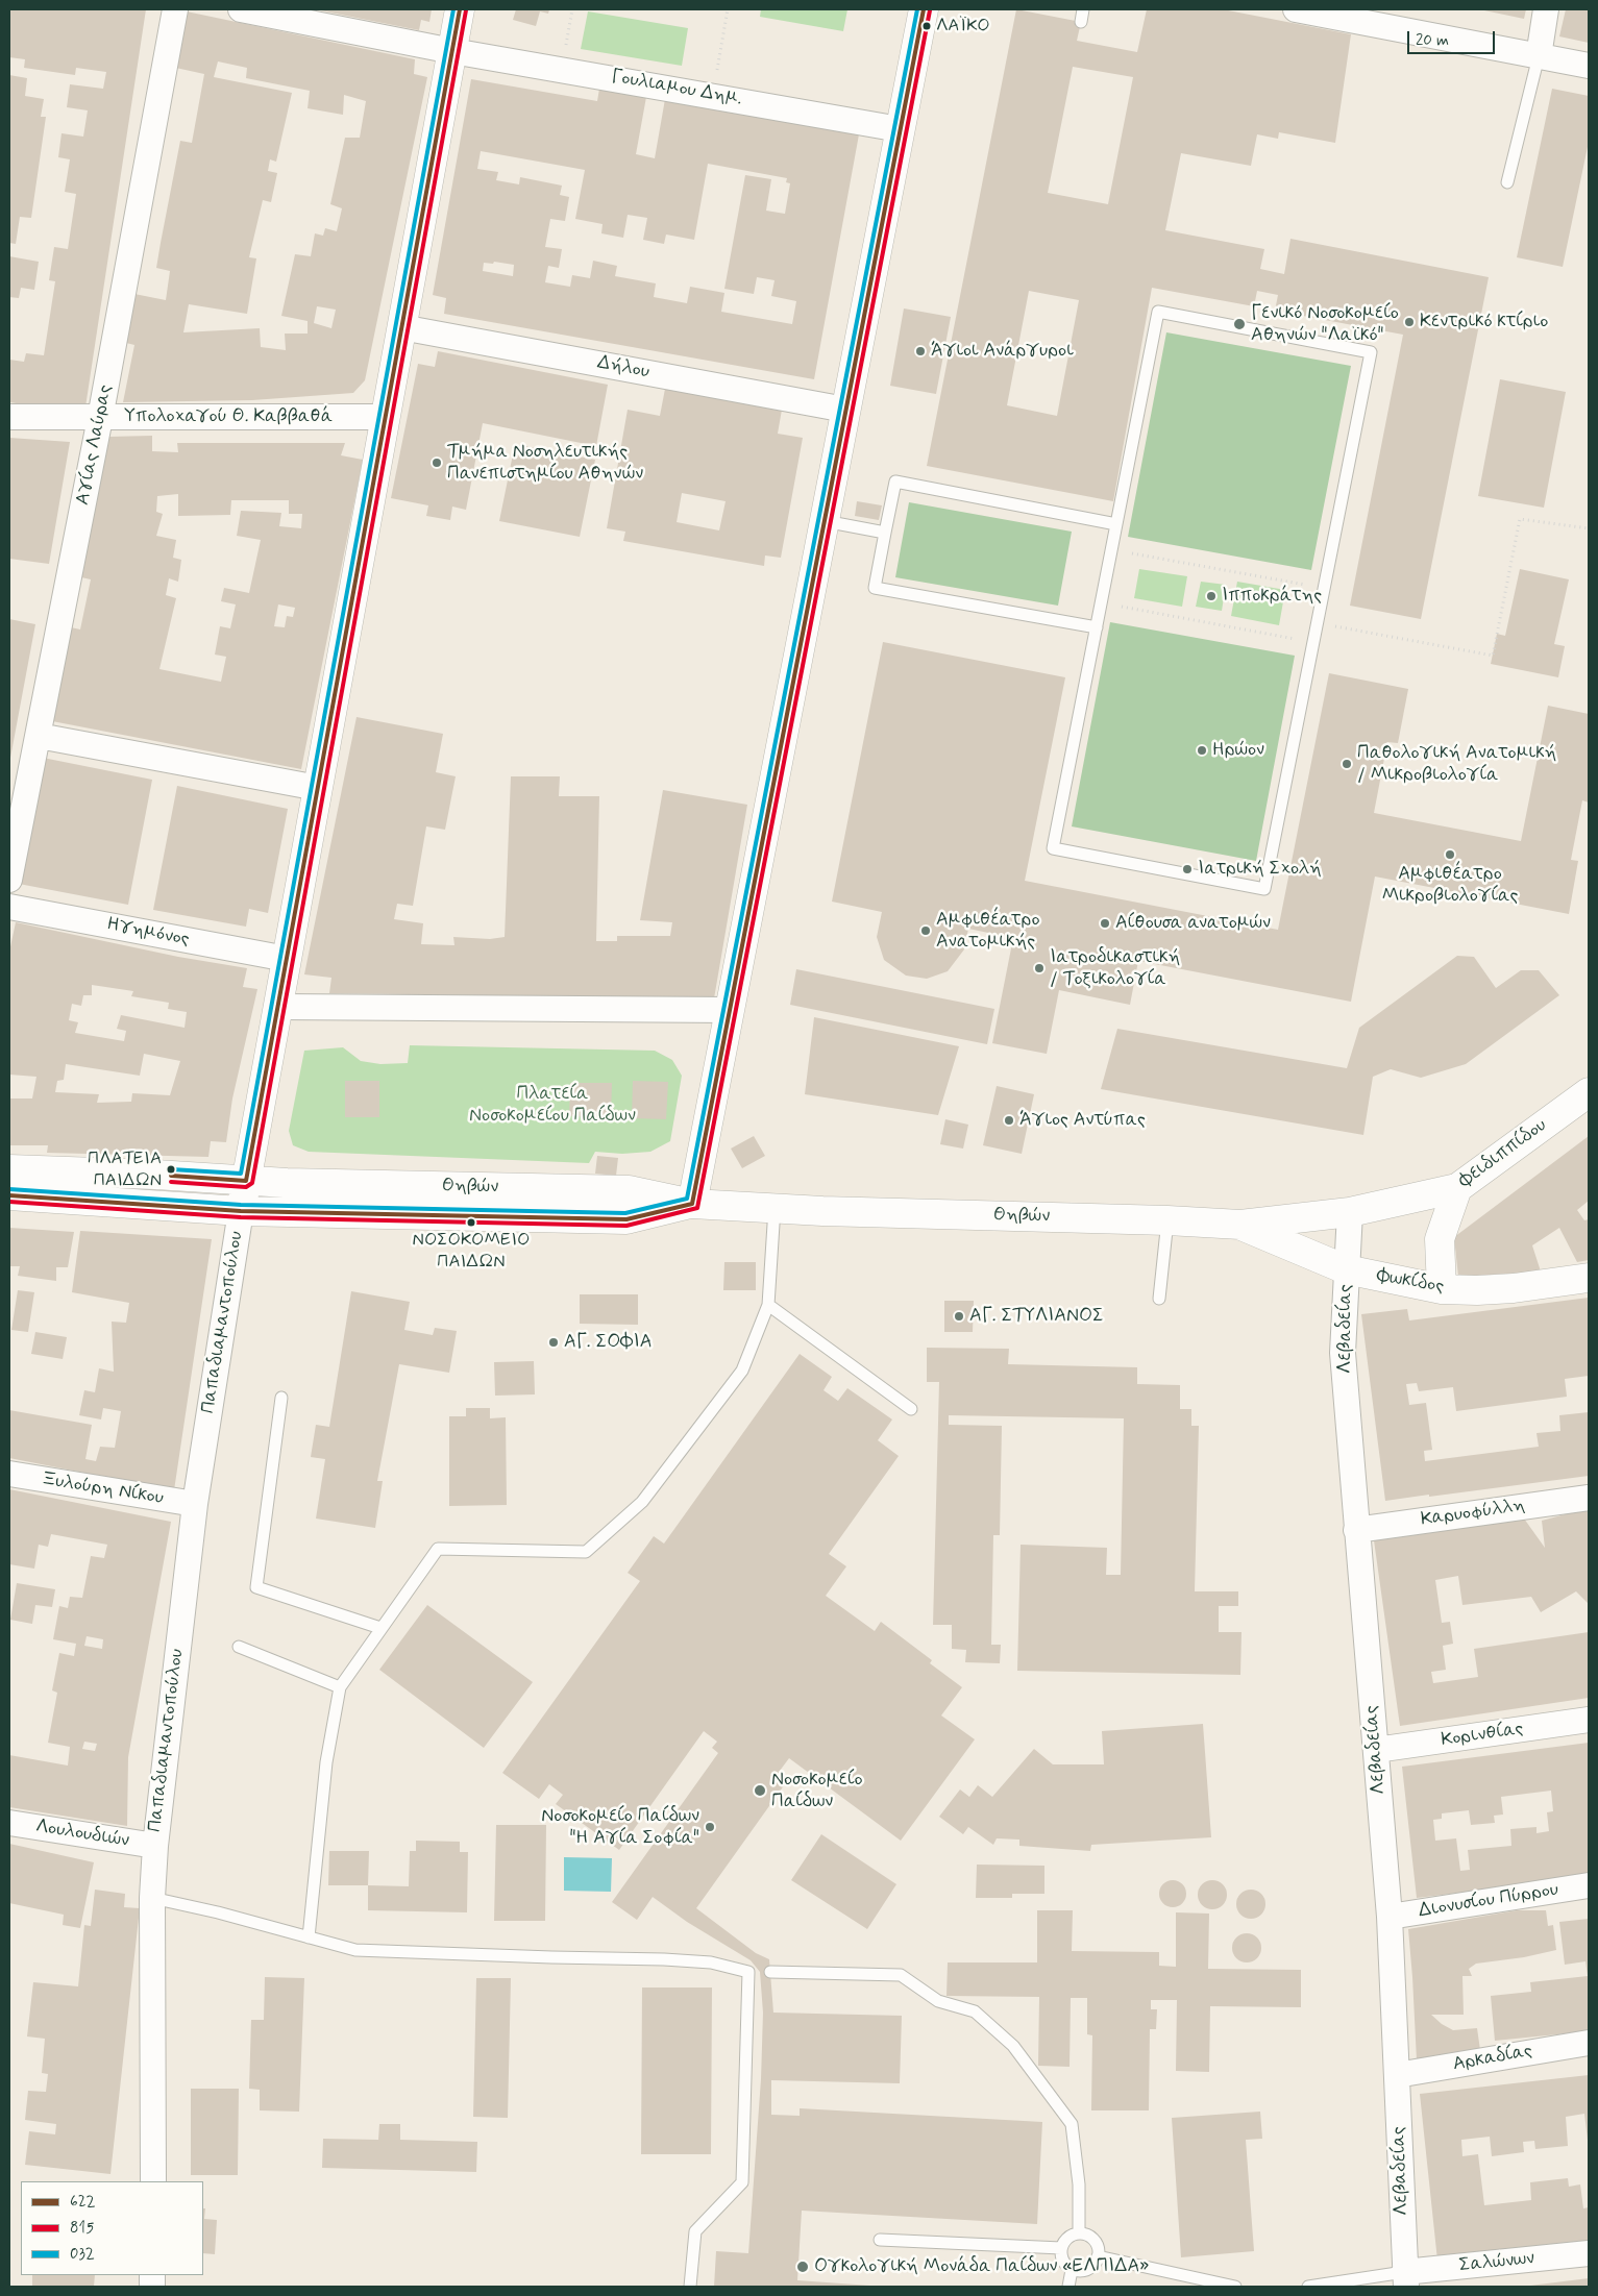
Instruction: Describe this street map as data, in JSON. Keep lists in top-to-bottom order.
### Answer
{
  "streets": {
    "street": [
      "Γουλιαμου Δημ.",
      "Δήλου",
      "Υπολοχαγού Θ. Καββαθά",
      "Αγίας Λαύρας",
      "Ηγημόνος",
      "Φειδιππίδου",
      "Θηβών",
      "Φωκίδος",
      "Παπαδιαμαντοπούλου",
      "Λεβαδείας",
      "Ξυλούρη Νίκου",
      "Καρυοφύλλη",
      "Κορινθίας",
      "Λουλουδιών",
      "Διονυσίου Πύρρου",
      "Αρκαδίας",
      "Σαλώνων"
    ]
  },
  "crossings": [
    ["Γουλιαμου Δημ.", "Παπαδιαμαντοπούλου"],
    ["Δήλου", "Παπαδιαμαντοπούλου"],
    ["Υπολοχαγού Θ. Καββαθά", "Αγίας Λαύρας"],
    ["Υπολοχαγού Θ. Καββαθά", "Παπαδιαμαντοπούλου"],
    ["Ηγημόνος", "Παπαδιαμαντοπούλου"],
    ["Φειδιππίδου", "Θηβών"],
    ["Φειδιππίδου", "Λεβαδείας"],
    ["Θηβών", "Φωκίδος"],
    ["Θηβών", "Παπαδιαμαντοπούλου"],
    ["Θηβών", "Λεβαδείας"],
    ["Φωκίδος", "Λεβαδείας"],
    ["Παπαδιαμαντοπούλου", "Ξυλούρη Νίκου"],
    ["Παπαδιαμαντοπούλου", "Λουλουδιών"],
    ["Λεβαδείας", "Καρυοφύλλη"],
    ["Λεβαδείας", "Κορινθίας"],
    ["Λεβαδείας", "Διονυσίου Πύρρου"],
    ["Λεβαδείας", "Αρκαδίας"],
    ["Λεβαδείας", "Σαλώνων"]
  ],
  "parks": ["Πλατεία Νοσοκομείου Παίδων"],
  "places": [
    "ΛΑΪΚΟ",
    "Κεντρικό κτίριο",
    "Γενικό Νοσοκομείο Αθηνών \"Λαϊκό\"",
    "Άγιοι Ανάργυροι",
    "Τμήμα Νοσηλευτικής Πανεπιστημίου Αθηνών",
    "Ιπποκράτης",
    "Ηρώον",
    "Παθολογική Ανατομική / Μικροβιολογία",
    "Αμφιθέατρο Μικροβιολογίας",
    "Ιατρική Σχολή",
    "Αίθουσα ανατομών",
    "Αμφιθέατρο Ανατομικής",
    "Ιατροδικαστική / Τοξικολογία",
    "Άγιος Αντύπας",
    "ΠΛΑΤΕΙΑ ΠΑΙΔΩΝ",
    "ΝΟΣΟΚΟΜΕΙΟ ΠΑΙΔΩΝ",
    "ΑΓ. ΣΤΥΛΙΑΝΟΣ",
    "ΑΓ. ΣΟΦΙΑ",
    "Νοσοκομείο Παίδων",
    "Νοσοκομείο Παίδων \"Η Αγία Σοφία\"",
    "Ογκολογική Μονάδα Παίδων «ΕΛΠΙΔΑ»"
  ],
  "lines": ["transit line 622", "transit line 032", "transit line 815"],
  "legend": ["622", "815", "032"],
  "scale_bar": "20 m"
}
